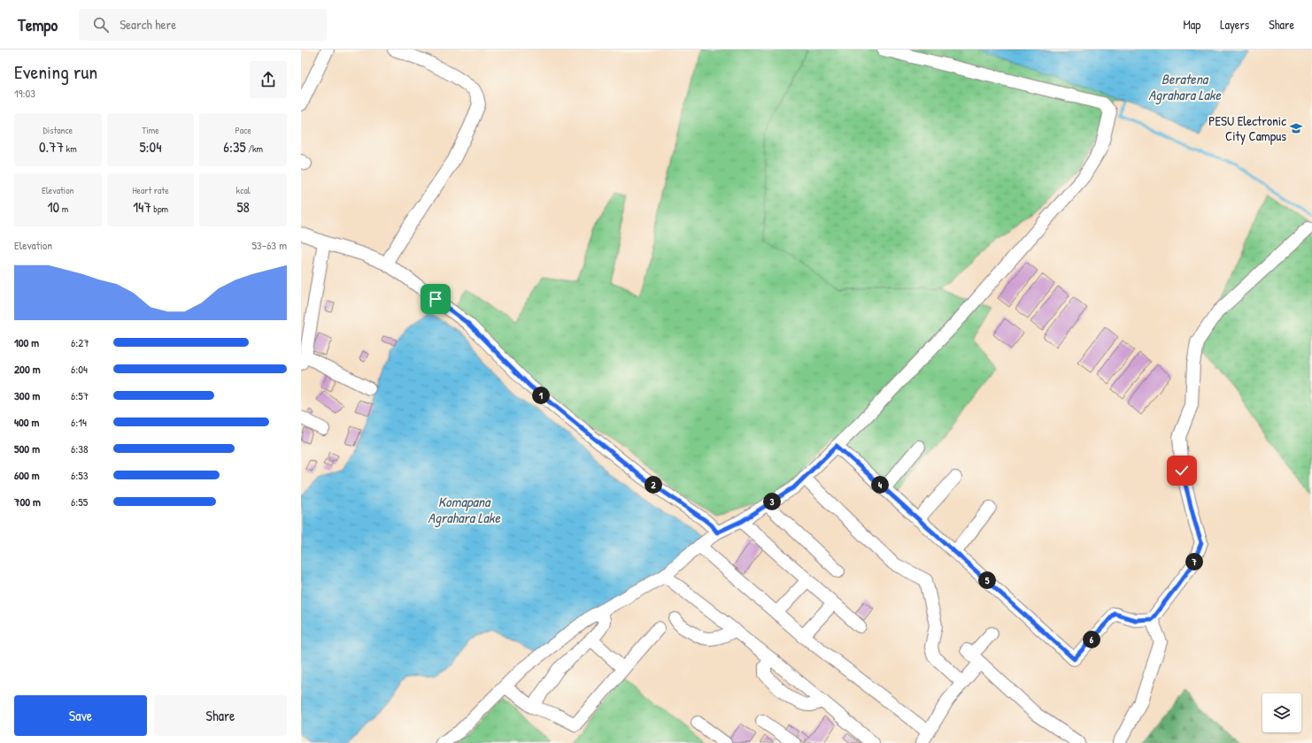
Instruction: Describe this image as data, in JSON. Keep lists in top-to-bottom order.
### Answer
{
  "water": ["Beratena Agrahara Lake", "Komapana Agrahara Lake"],
  "places": {
    "school or university": ["PESU Electronic City Campus"]
  },
  "page": {
    "header": "Tempo",
    "search": "Search here",
    "nav": ["Map", "Layers", "Share"],
    "heading": ["Evening run", "19:03"],
    "stats": [
      ["Distance", "0.77 km"],
      ["Time", "5:04"],
      ["Pace", "6:35 /km"],
      ["Elevation", "10 m"],
      ["Heart rate", "147 bpm"],
      ["kcal", "58"]
    ],
    "chart": ["Elevation", "53–63 m"],
    "list": [
      {
        "name": "100 m",
        "note": "6:27"
      },
      {
        "name": "200 m",
        "note": "6:04"
      },
      {
        "name": "300 m",
        "note": "6:57"
      },
      {
        "name": "400 m",
        "note": "6:14"
      },
      {
        "name": "500 m",
        "note": "6:38"
      },
      {
        "name": "600 m",
        "note": "6:53"
      },
      {
        "name": "700 m",
        "note": "6:55"
      }
    ],
    "pins": [
      "1",
      "2",
      "4",
      "3",
      "7",
      "5",
      "6"
    ],
    "buttons": ["Save", "Share"]
  }
}
